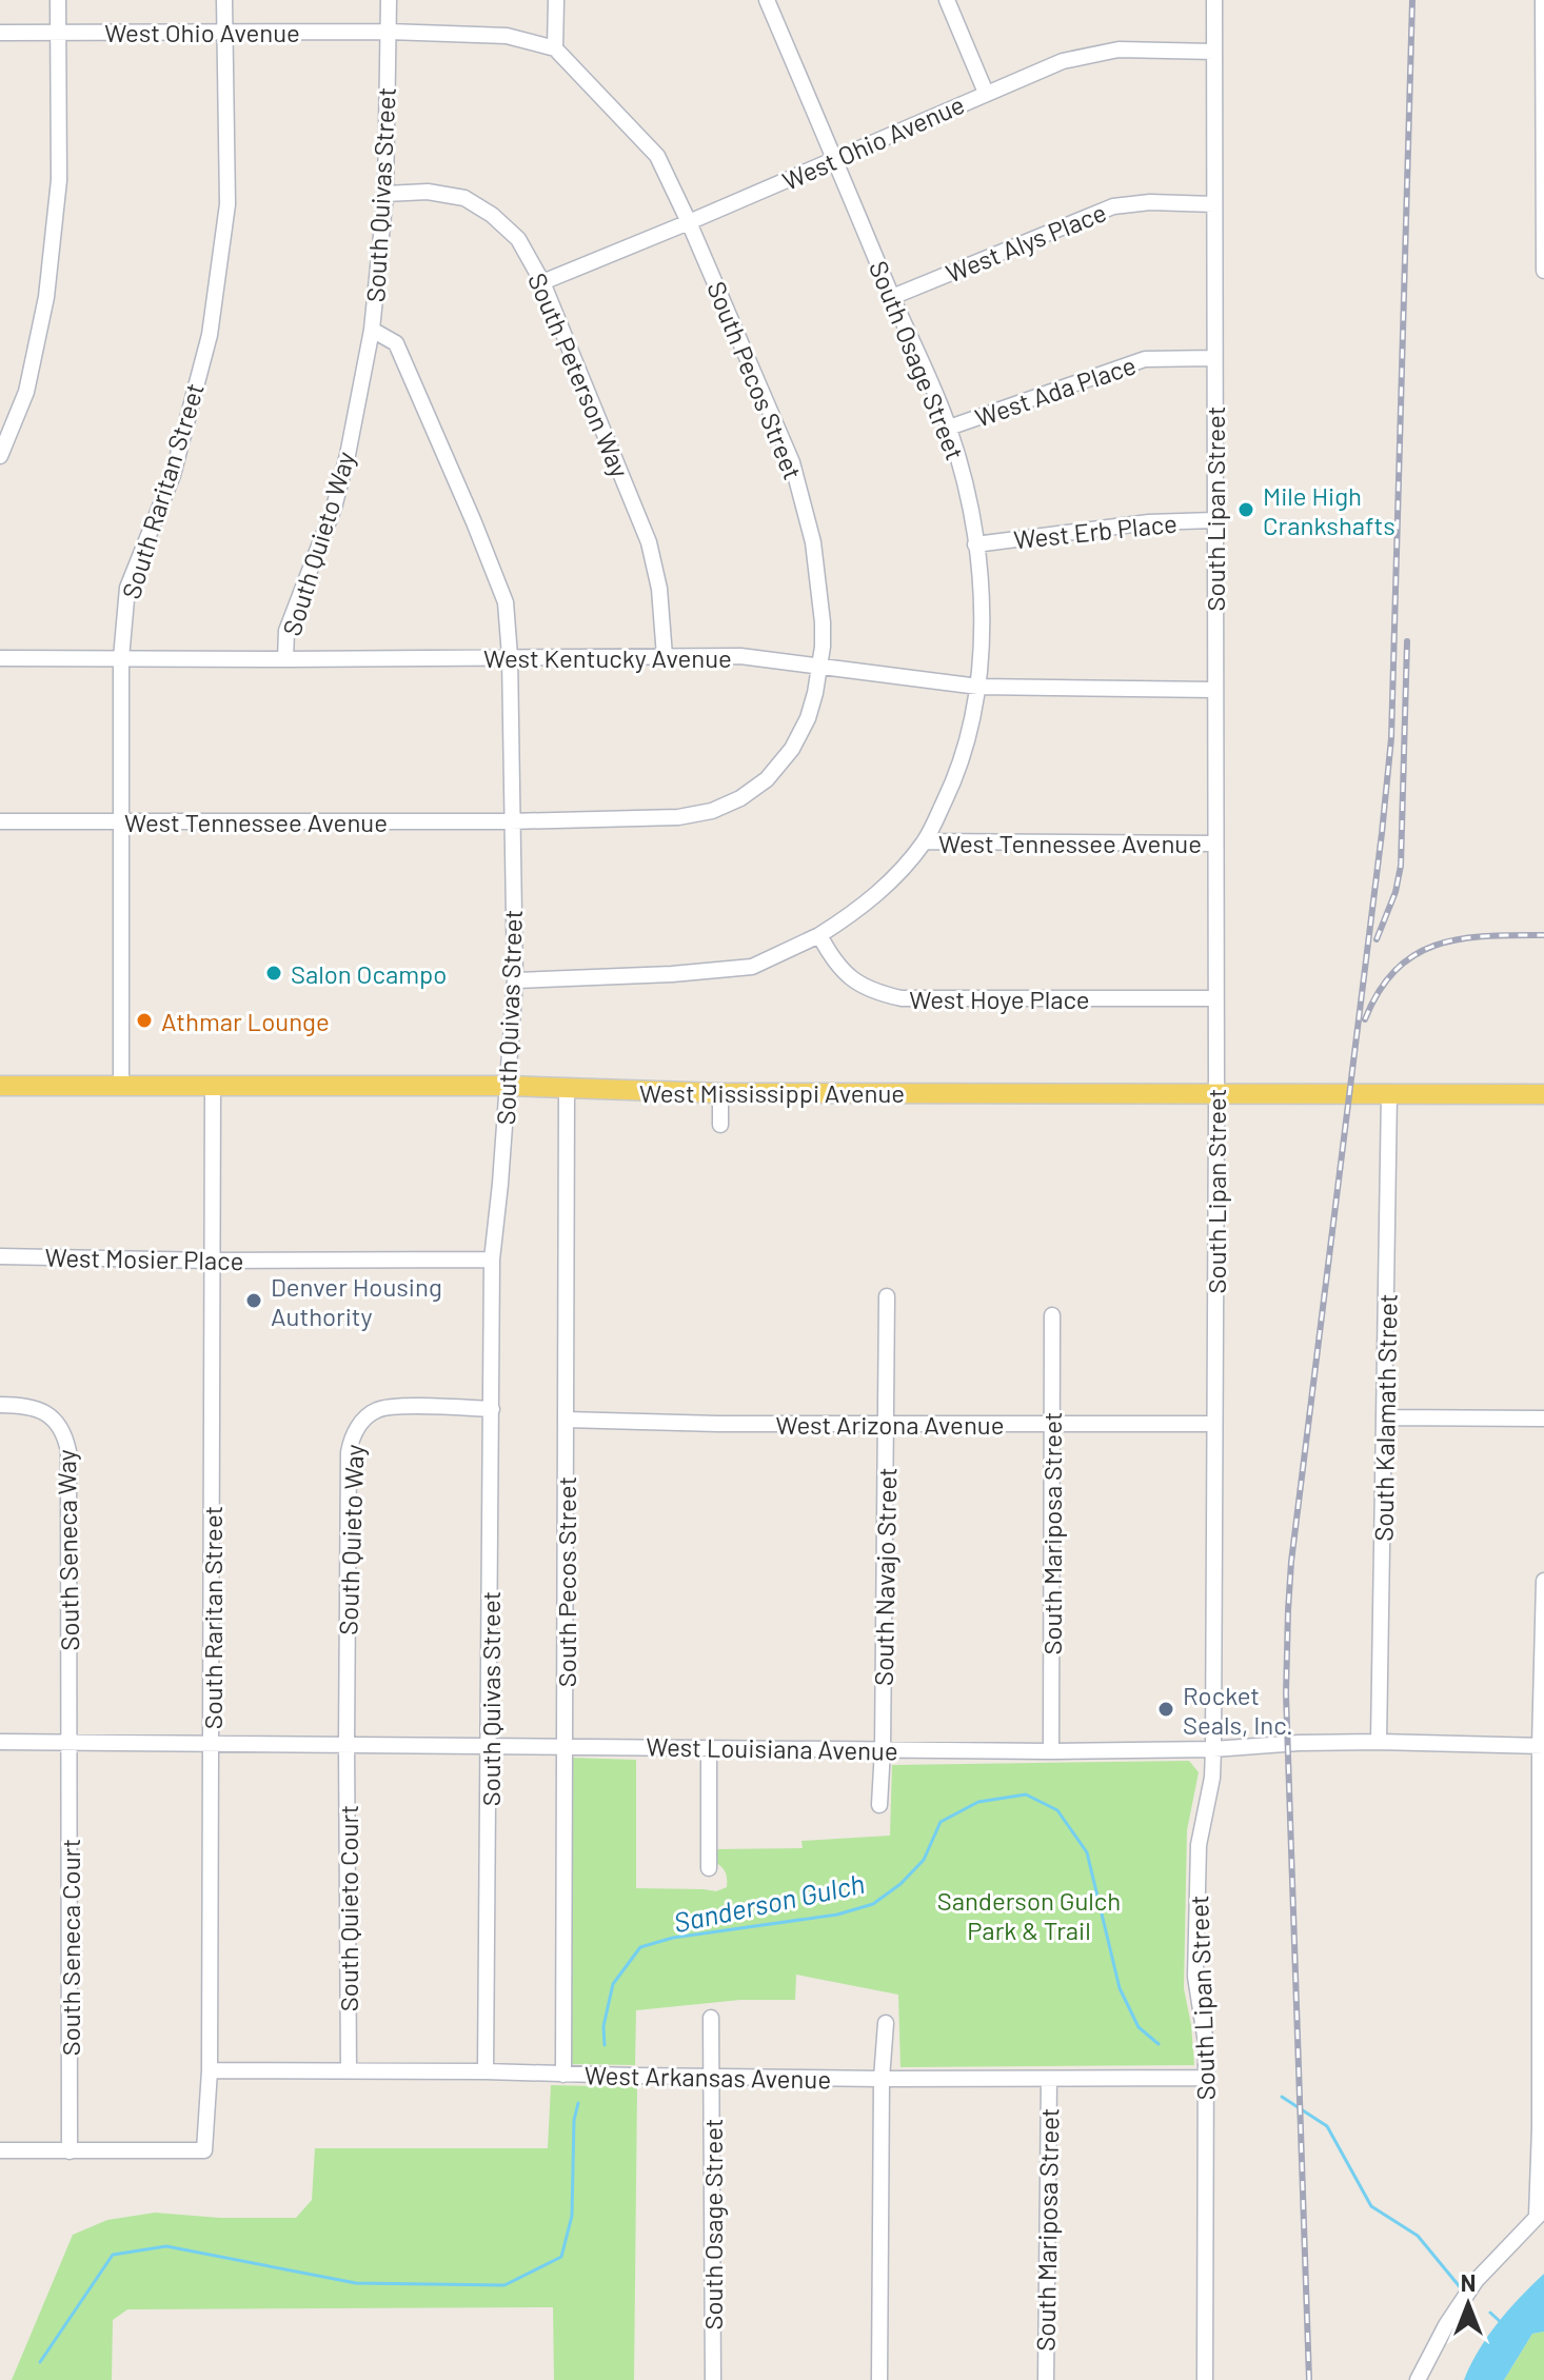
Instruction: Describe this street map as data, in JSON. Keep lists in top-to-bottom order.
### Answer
{
  "streets": {
    "main road": ["West Mississippi Avenue"],
    "street": [
      "West Ohio Avenue",
      "South Quivas Street",
      "West Alys Place",
      "South Osage Street",
      "South Peterson Way",
      "South Pecos Street",
      "West Ada Place",
      "South Raritan Street",
      "South Lipan Street",
      "West Erb Place",
      "South Quieto Way",
      "West Kentucky Avenue",
      "West Tennessee Avenue",
      "West Hoye Place",
      "West Mosier Place",
      "South Kalamath Street",
      "West Arizona Avenue",
      "South Mariposa Street",
      "South Seneca Way",
      "South Navajo Street",
      "West Louisiana Avenue",
      "South Quieto Court",
      "South Seneca Court",
      "West Arkansas Avenue"
    ]
  },
  "crossings": [
    ["West Ohio Avenue", "South Quivas Street"],
    ["West Ohio Avenue", "South Osage Street"],
    ["West Ohio Avenue", "South Peterson Way"],
    ["West Ohio Avenue", "South Pecos Street"],
    ["West Ohio Avenue", "South Raritan Street"],
    ["West Ohio Avenue", "South Lipan Street"],
    ["South Quivas Street", "South Peterson Way"],
    ["South Quivas Street", "South Quieto Way"],
    ["South Quivas Street", "West Kentucky Avenue"],
    ["South Quivas Street", "West Tennessee Avenue"],
    ["South Quivas Street", "West Mississippi Avenue"],
    ["South Quivas Street", "West Mosier Place"],
    ["South Quivas Street", "West Louisiana Avenue"],
    ["South Quivas Street", "West Arkansas Avenue"],
    ["West Alys Place", "South Osage Street"],
    ["West Alys Place", "South Lipan Street"],
    ["South Osage Street", "West Ada Place"],
    ["South Osage Street", "West Erb Place"],
    ["South Osage Street", "West Kentucky Avenue"],
    ["South Osage Street", "West Tennessee Avenue"],
    ["South Osage Street", "West Hoye Place"],
    ["South Osage Street", "West Arkansas Avenue"],
    ["South Peterson Way", "West Kentucky Avenue"],
    ["South Pecos Street", "West Kentucky Avenue"],
    ["South Pecos Street", "West Tennessee Avenue"],
    ["South Pecos Street", "West Mississippi Avenue"],
    ["South Pecos Street", "West Arizona Avenue"],
    ["South Pecos Street", "West Louisiana Avenue"],
    ["South Pecos Street", "West Arkansas Avenue"],
    ["West Ada Place", "South Lipan Street"],
    ["South Raritan Street", "West Kentucky Avenue"],
    ["South Raritan Street", "West Tennessee Avenue"],
    ["South Raritan Street", "West Mississippi Avenue"],
    ["South Raritan Street", "West Mosier Place"],
    ["South Raritan Street", "West Louisiana Avenue"],
    ["South Raritan Street", "South Seneca Court"],
    ["South Raritan Street", "West Arkansas Avenue"],
    ["South Lipan Street", "West Erb Place"],
    ["South Lipan Street", "West Kentucky Avenue"],
    ["South Lipan Street", "West Tennessee Avenue"],
    ["South Lipan Street", "West Hoye Place"],
    ["South Lipan Street", "West Mississippi Avenue"],
    ["South Lipan Street", "West Arizona Avenue"],
    ["South Lipan Street", "West Louisiana Avenue"],
    ["South Lipan Street", "West Arkansas Avenue"],
    ["South Quieto Way", "West Kentucky Avenue"],
    ["South Quieto Way", "West Louisiana Avenue"],
    ["South Quieto Way", "South Quieto Court"],
    ["West Mississippi Avenue", "South Kalamath Street"],
    ["South Kalamath Street", "West Louisiana Avenue"],
    ["West Arizona Avenue", "South Mariposa Street"],
    ["West Arizona Avenue", "South Navajo Street"],
    ["South Mariposa Street", "West Louisiana Avenue"],
    ["South Mariposa Street", "West Arkansas Avenue"],
    ["South Seneca Way", "West Louisiana Avenue"],
    ["South Seneca Way", "South Seneca Court"],
    ["South Navajo Street", "West Louisiana Avenue"],
    ["West Louisiana Avenue", "South Quieto Court"],
    ["West Louisiana Avenue", "South Seneca Court"],
    ["South Quieto Court", "West Arkansas Avenue"]
  ],
  "water": ["Sanderson Gulch"],
  "parks": ["Sanderson Gulch Park & Trail"],
  "places": [
    "Mile High Crankshafts",
    "Salon Ocampo",
    "Athmar Lounge",
    "Denver Housing Authority",
    "Rocket Seals, Inc."
  ],
  "north": "top"
}
